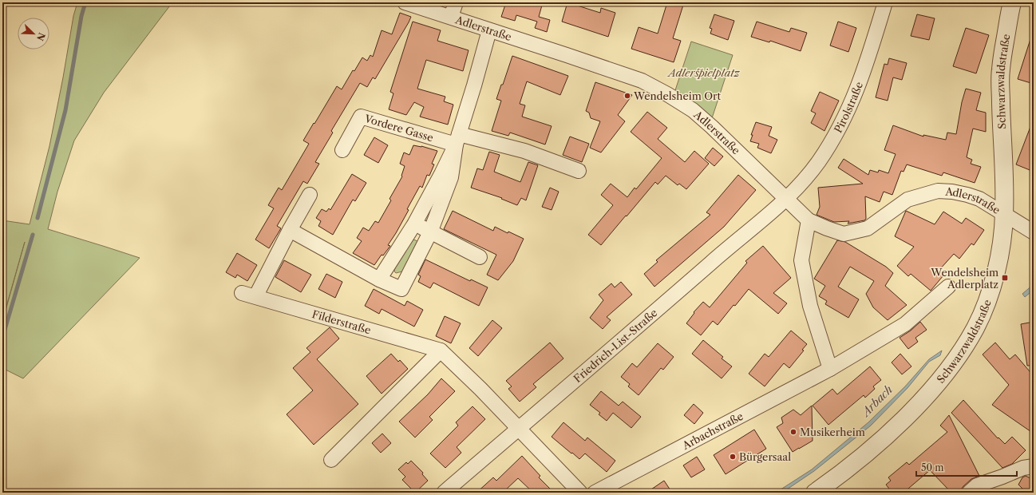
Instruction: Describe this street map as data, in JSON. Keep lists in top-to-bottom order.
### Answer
{
  "streets": {
    "street": [
      "Adlerstraße",
      "Schwarzwaldstraße",
      "Pirolstraße",
      "Vordere Gasse",
      "Filderstraße",
      "Friedrich-List-Straße",
      "Arbachstraße"
    ]
  },
  "crossings": [
    ["Adlerstraße", "Schwarzwaldstraße"],
    ["Adlerstraße", "Pirolstraße"],
    ["Adlerstraße", "Friedrich-List-Straße"],
    ["Pirolstraße", "Friedrich-List-Straße"],
    ["Filderstraße", "Friedrich-List-Straße"]
  ],
  "water": ["Arbach"],
  "parks": ["Adlerspielplatz"],
  "places": {
    "other": ["Wendelsheim Ort", "Musikerheim", "Bürgersaal"],
    "transit": ["Wendelsheim Adlerplatz"]
  },
  "scale_bar": "50 m",
  "north": "bottom right"
}
